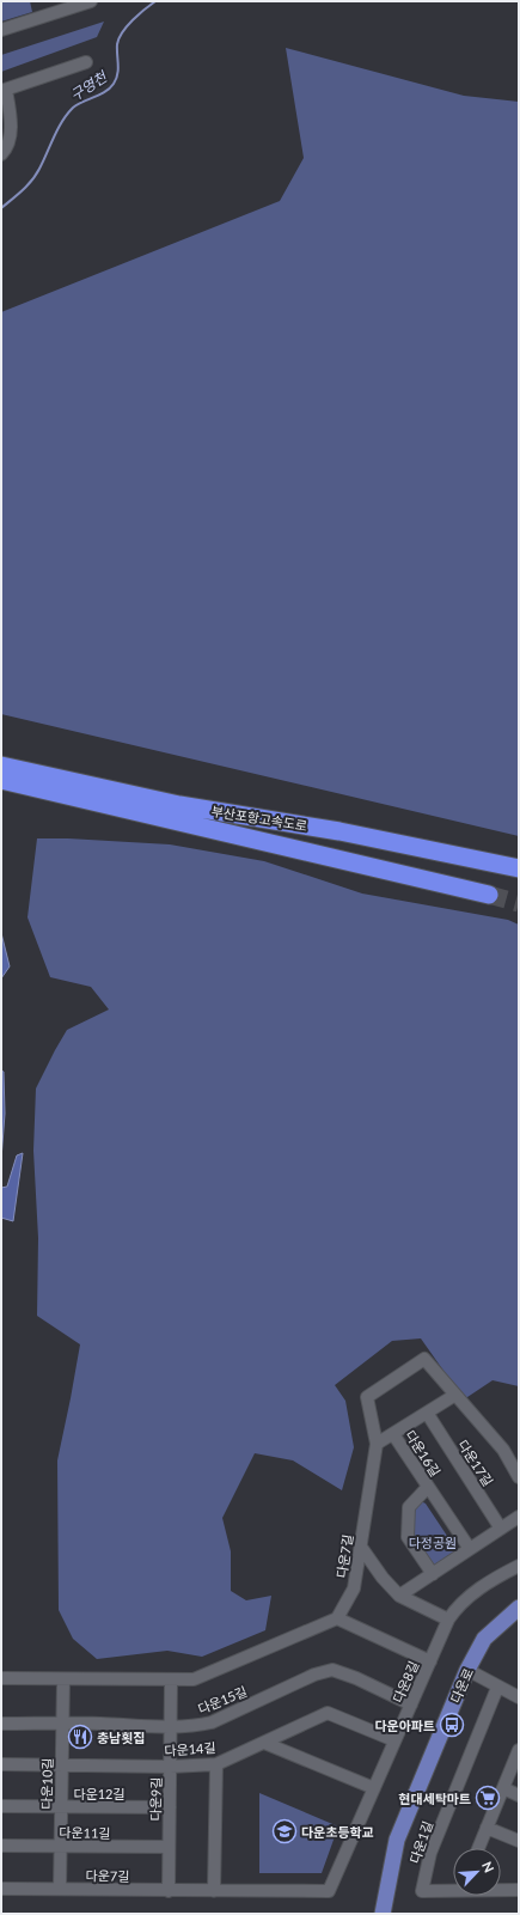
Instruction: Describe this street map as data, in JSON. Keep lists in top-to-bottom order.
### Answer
{
  "streets": {
    "highway": ["부산포항고속도로"],
    "main road": ["다운로"],
    "street": [
      "다운16길",
      "다운17길",
      "다운7길",
      "다운8길",
      "다운15길",
      "다운14길",
      "다운10길",
      "다운12길",
      "다운9길",
      "다운11길",
      "다운1길"
    ]
  },
  "crossings": [
    ["다운16길", "다운17길"],
    ["다운16길", "다운7길"],
    ["다운7길", "다운8길"],
    ["다운7길", "다운10길"],
    ["다운7길", "다운9길"],
    ["다운8길", "다운15길"],
    ["다운8길", "다운14길"],
    ["다운15길", "다운10길"],
    ["다운15길", "다운9길"],
    ["다운14길", "다운10길"],
    ["다운14길", "다운9길"],
    ["다운10길", "다운12길"],
    ["다운10길", "다운11길"],
    ["다운12길", "다운9길"],
    ["다운9길", "다운11길"]
  ],
  "water": ["구영천"],
  "parks": ["다정공원"],
  "places": {
    "bus stop": ["다운아파트"],
    "restaurant": ["충남횟집"],
    "supermarket": ["현대세탁마트"],
    "school or university": ["다운초등학교"]
  },
  "north": "top right"
}
